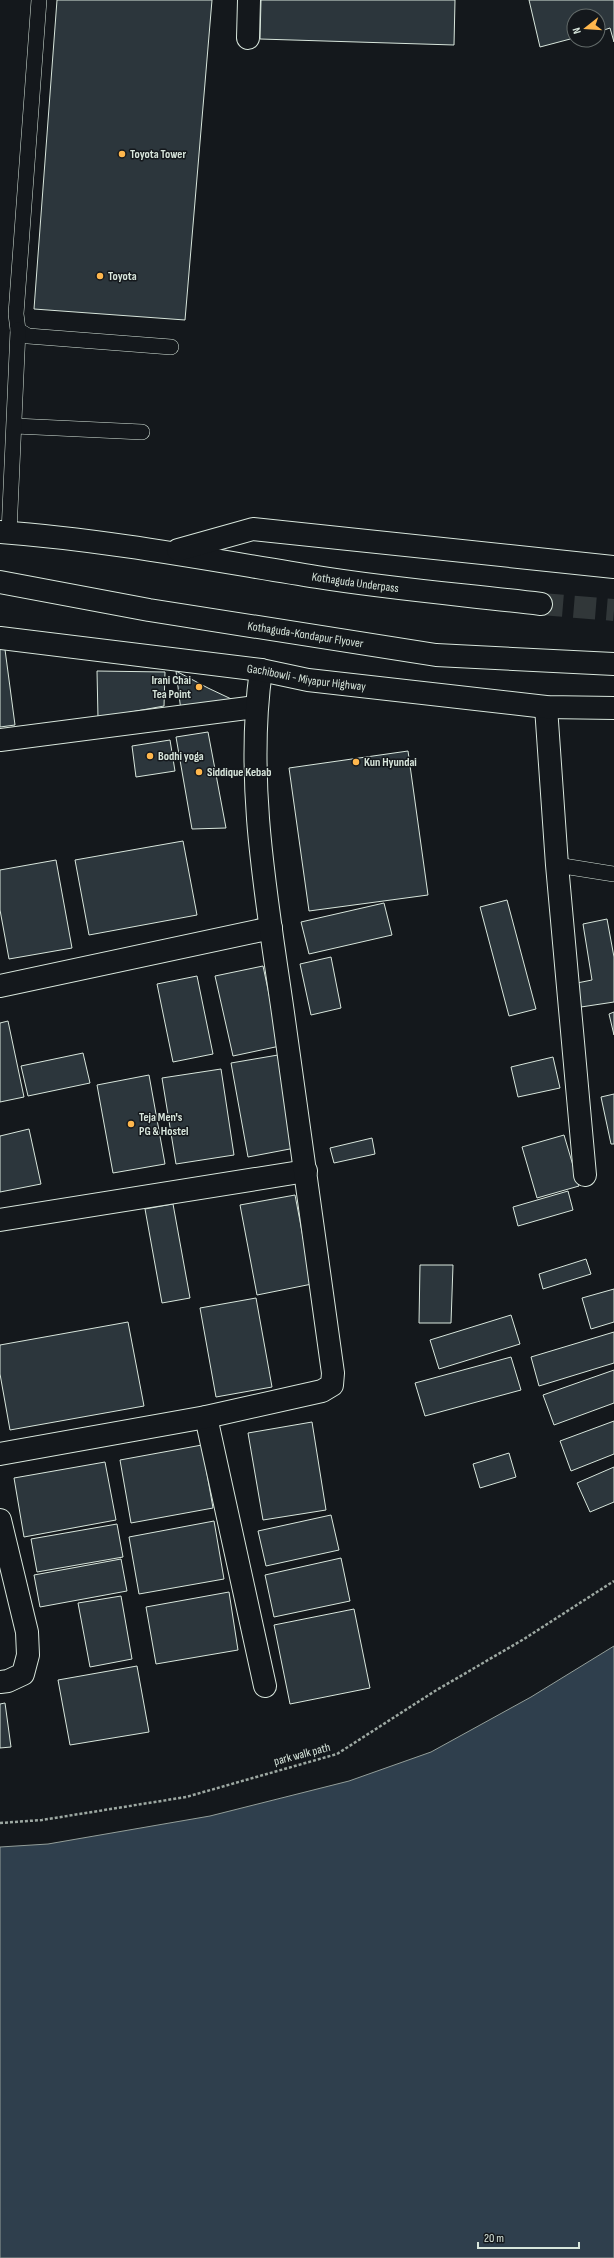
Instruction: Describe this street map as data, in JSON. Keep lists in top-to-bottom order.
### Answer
{
  "streets": {
    "street": ["Kothaguda Underpass", "Kothaguda-Kondapur Flyover", "Gachibowli - Miyapur Highway"],
    "path": ["park walk path"]
  },
  "places": [
    "Toyota Tower",
    "Toyota",
    "Irani Chai Tea Point",
    "Bodhi yoga",
    "Kun Hyundai",
    "Siddique Kebab",
    "Teja Men's PG & Hostel"
  ],
  "scale_bar": "20 m",
  "north": "left"
}
